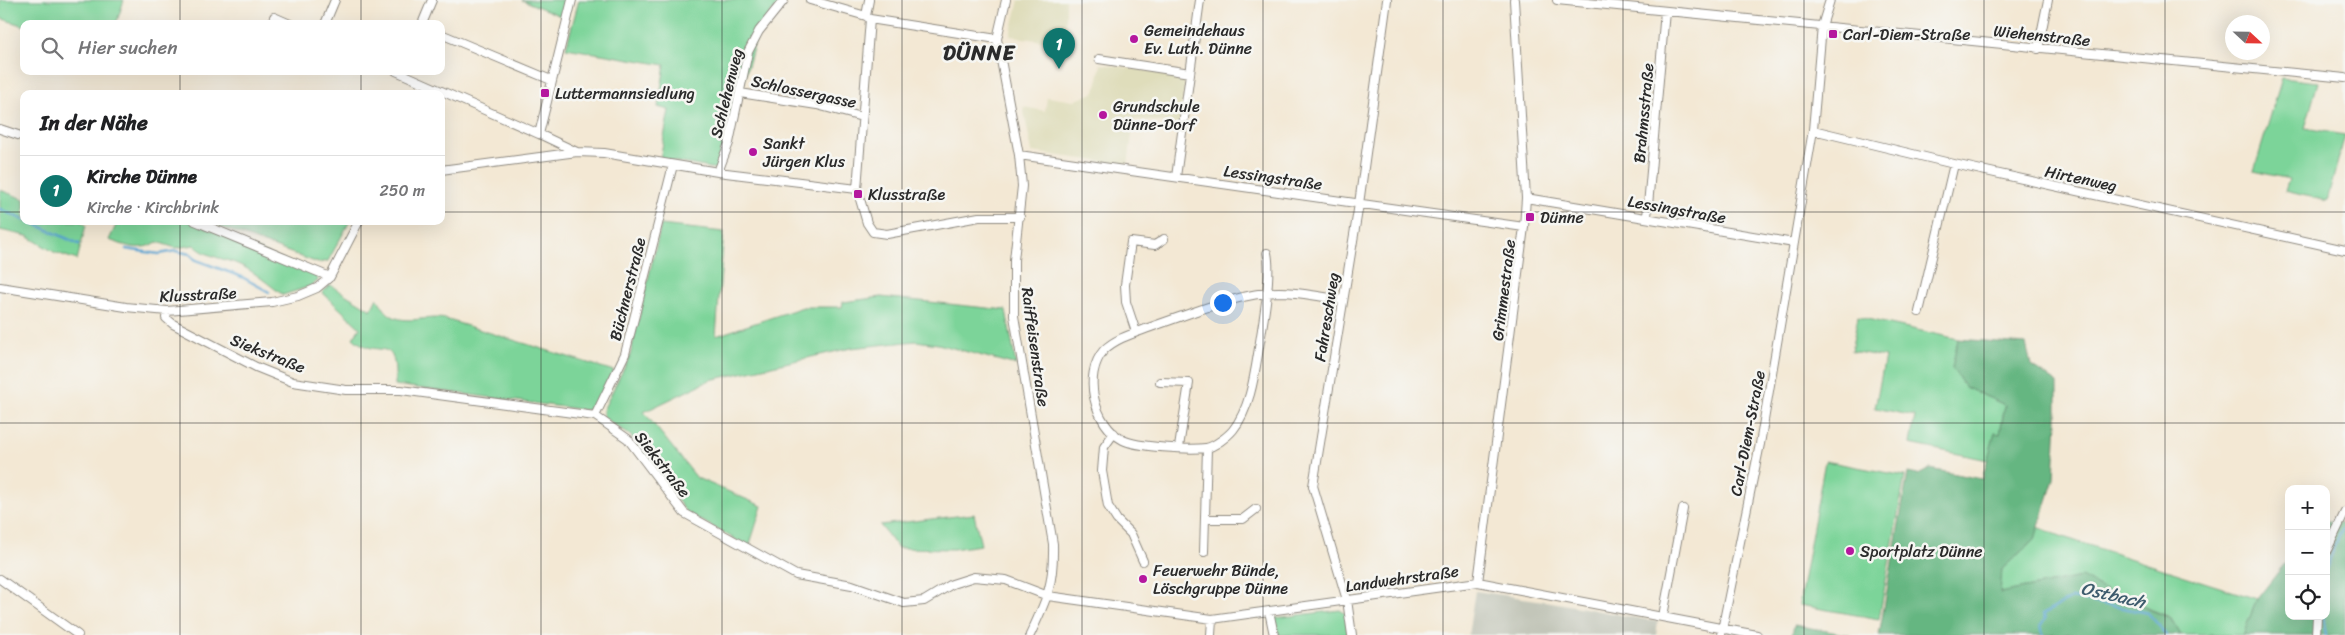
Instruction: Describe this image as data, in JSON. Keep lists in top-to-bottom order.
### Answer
{
  "streets": {
    "street": [
      "Wiehenstraße",
      "Schlossergasse",
      "Schlehenweg",
      "Brahmsstraße",
      "Lessingstraße",
      "Hirtenweg",
      "Büchnerstraße",
      "Grimmestraße",
      "Klusstraße",
      "Fahreschweg",
      "Raiffeisenstraße",
      "Siekstraße",
      "Carl-Diem-Straße",
      "Landwehrstraße"
    ]
  },
  "crossings": [
    ["Wiehenstraße", "Brahmsstraße"],
    ["Wiehenstraße", "Carl-Diem-Straße"],
    ["Schlossergasse", "Schlehenweg"],
    ["Brahmsstraße", "Lessingstraße"],
    ["Lessingstraße", "Grimmestraße"],
    ["Lessingstraße", "Fahreschweg"],
    ["Lessingstraße", "Raiffeisenstraße"],
    ["Lessingstraße", "Carl-Diem-Straße"],
    ["Hirtenweg", "Carl-Diem-Straße"],
    ["Büchnerstraße", "Siekstraße"],
    ["Grimmestraße", "Landwehrstraße"],
    ["Klusstraße", "Siekstraße"],
    ["Fahreschweg", "Landwehrstraße"],
    ["Raiffeisenstraße", "Siekstraße"],
    ["Raiffeisenstraße", "Landwehrstraße"],
    ["Siekstraße", "Landwehrstraße"],
    ["Carl-Diem-Straße", "Landwehrstraße"]
  ],
  "districts": ["DÜNNE"],
  "water": ["Ostbach"],
  "places": {
    "transit": [
      "Carl-Diem-Straße",
      "Luttermannsiedlung",
      "Klusstraße",
      "Dünne"
    ],
    "other": [
      "Gemeindehaus Ev. Luth. Dünne",
      "Grundschule Dünne-Dorf",
      "Sankt Jürgen Klus",
      "Sportplatz Dünne",
      "Feuerwehr Bünde, Löschgruppe Dünne"
    ]
  },
  "north": "right",
  "page": {
    "search": "Hier suchen",
    "pins": "1",
    "heading": "In der Nähe",
    "list": [
      {
        "mark": "1",
        "name": "Kirche Dünne",
        "note": "Kirche · Kirchbrink",
        "value": "250 m"
      }
    ],
    "map_buttons": ["+", "−"]
  }
}
